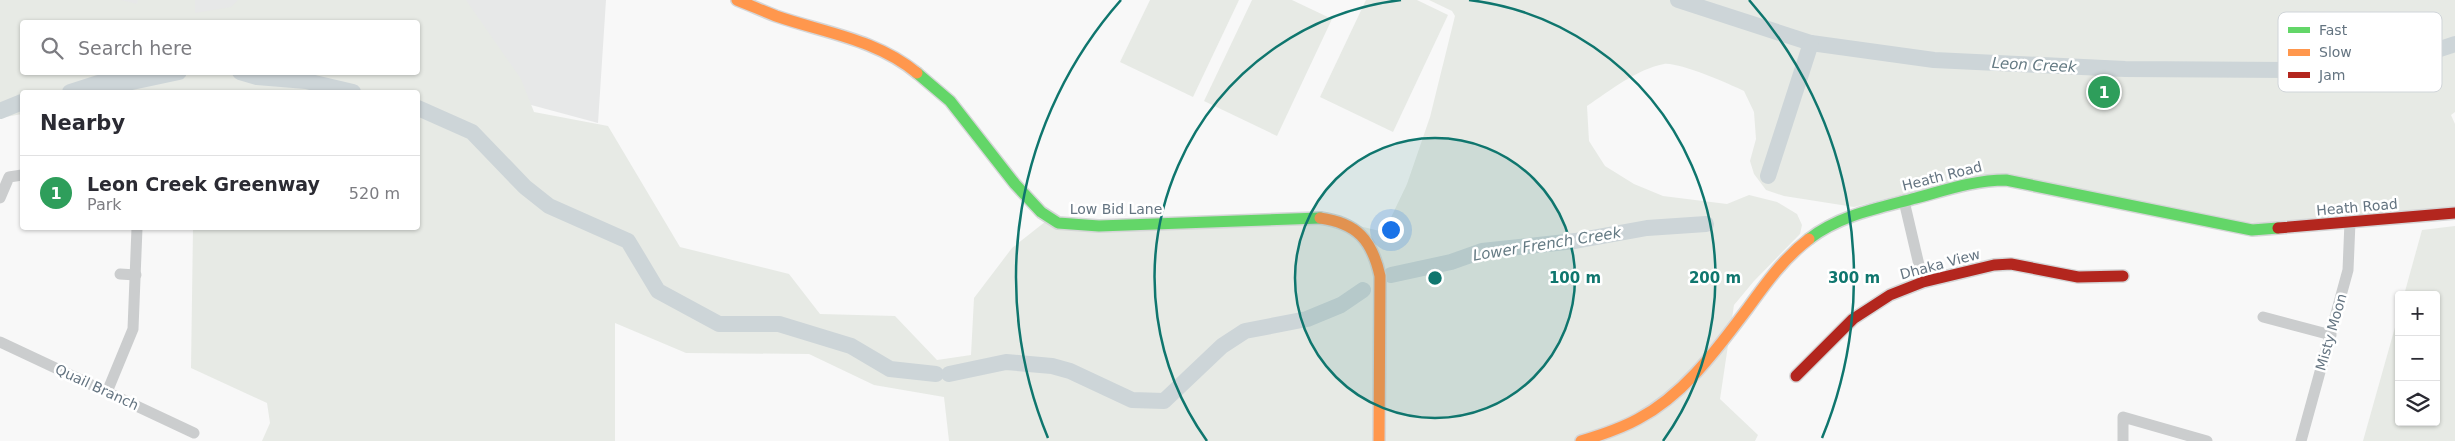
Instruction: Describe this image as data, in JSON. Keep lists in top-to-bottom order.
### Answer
{
  "streets": {
    "street": [
      "Heath Road",
      "Low Bid Lane",
      "Dhaka View",
      "Misty Moon",
      "Quail Branch"
    ]
  },
  "crossings": [
    ["Heath Road", "Misty Moon"]
  ],
  "water": ["Leon Creek", "Lower French Creek"],
  "legend": ["Fast", "Slow", "Jam"],
  "page": {
    "search": "Search here",
    "pins": "1",
    "heading": "Nearby",
    "list": [
      {
        "mark": "1",
        "name": "Leon Creek Greenway",
        "note": "Park",
        "value": "520 m"
      }
    ],
    "map_buttons": ["+", "−"]
  },
  "rings": ["100 m", "200 m", "300 m"]
}
